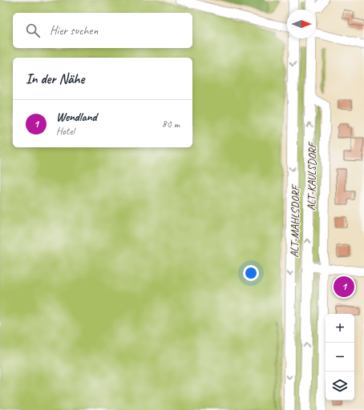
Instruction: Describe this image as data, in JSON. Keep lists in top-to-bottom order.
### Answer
{
  "streets": {
    "main road": ["ALT-MAHLSDORF"],
    "street": ["ALT-KAULSDORF"]
  },
  "crossings": [
    ["ALT-KAULSDORF", "ALT-MAHLSDORF"]
  ],
  "north": "right",
  "page": {
    "search": "Hier suchen",
    "heading": "In der Nähe",
    "list": [
      {
        "mark": "1",
        "name": "Wendland",
        "note": "Hotel",
        "value": "80 m"
      }
    ],
    "pins": "1",
    "map_buttons": ["+", "−"]
  }
}
